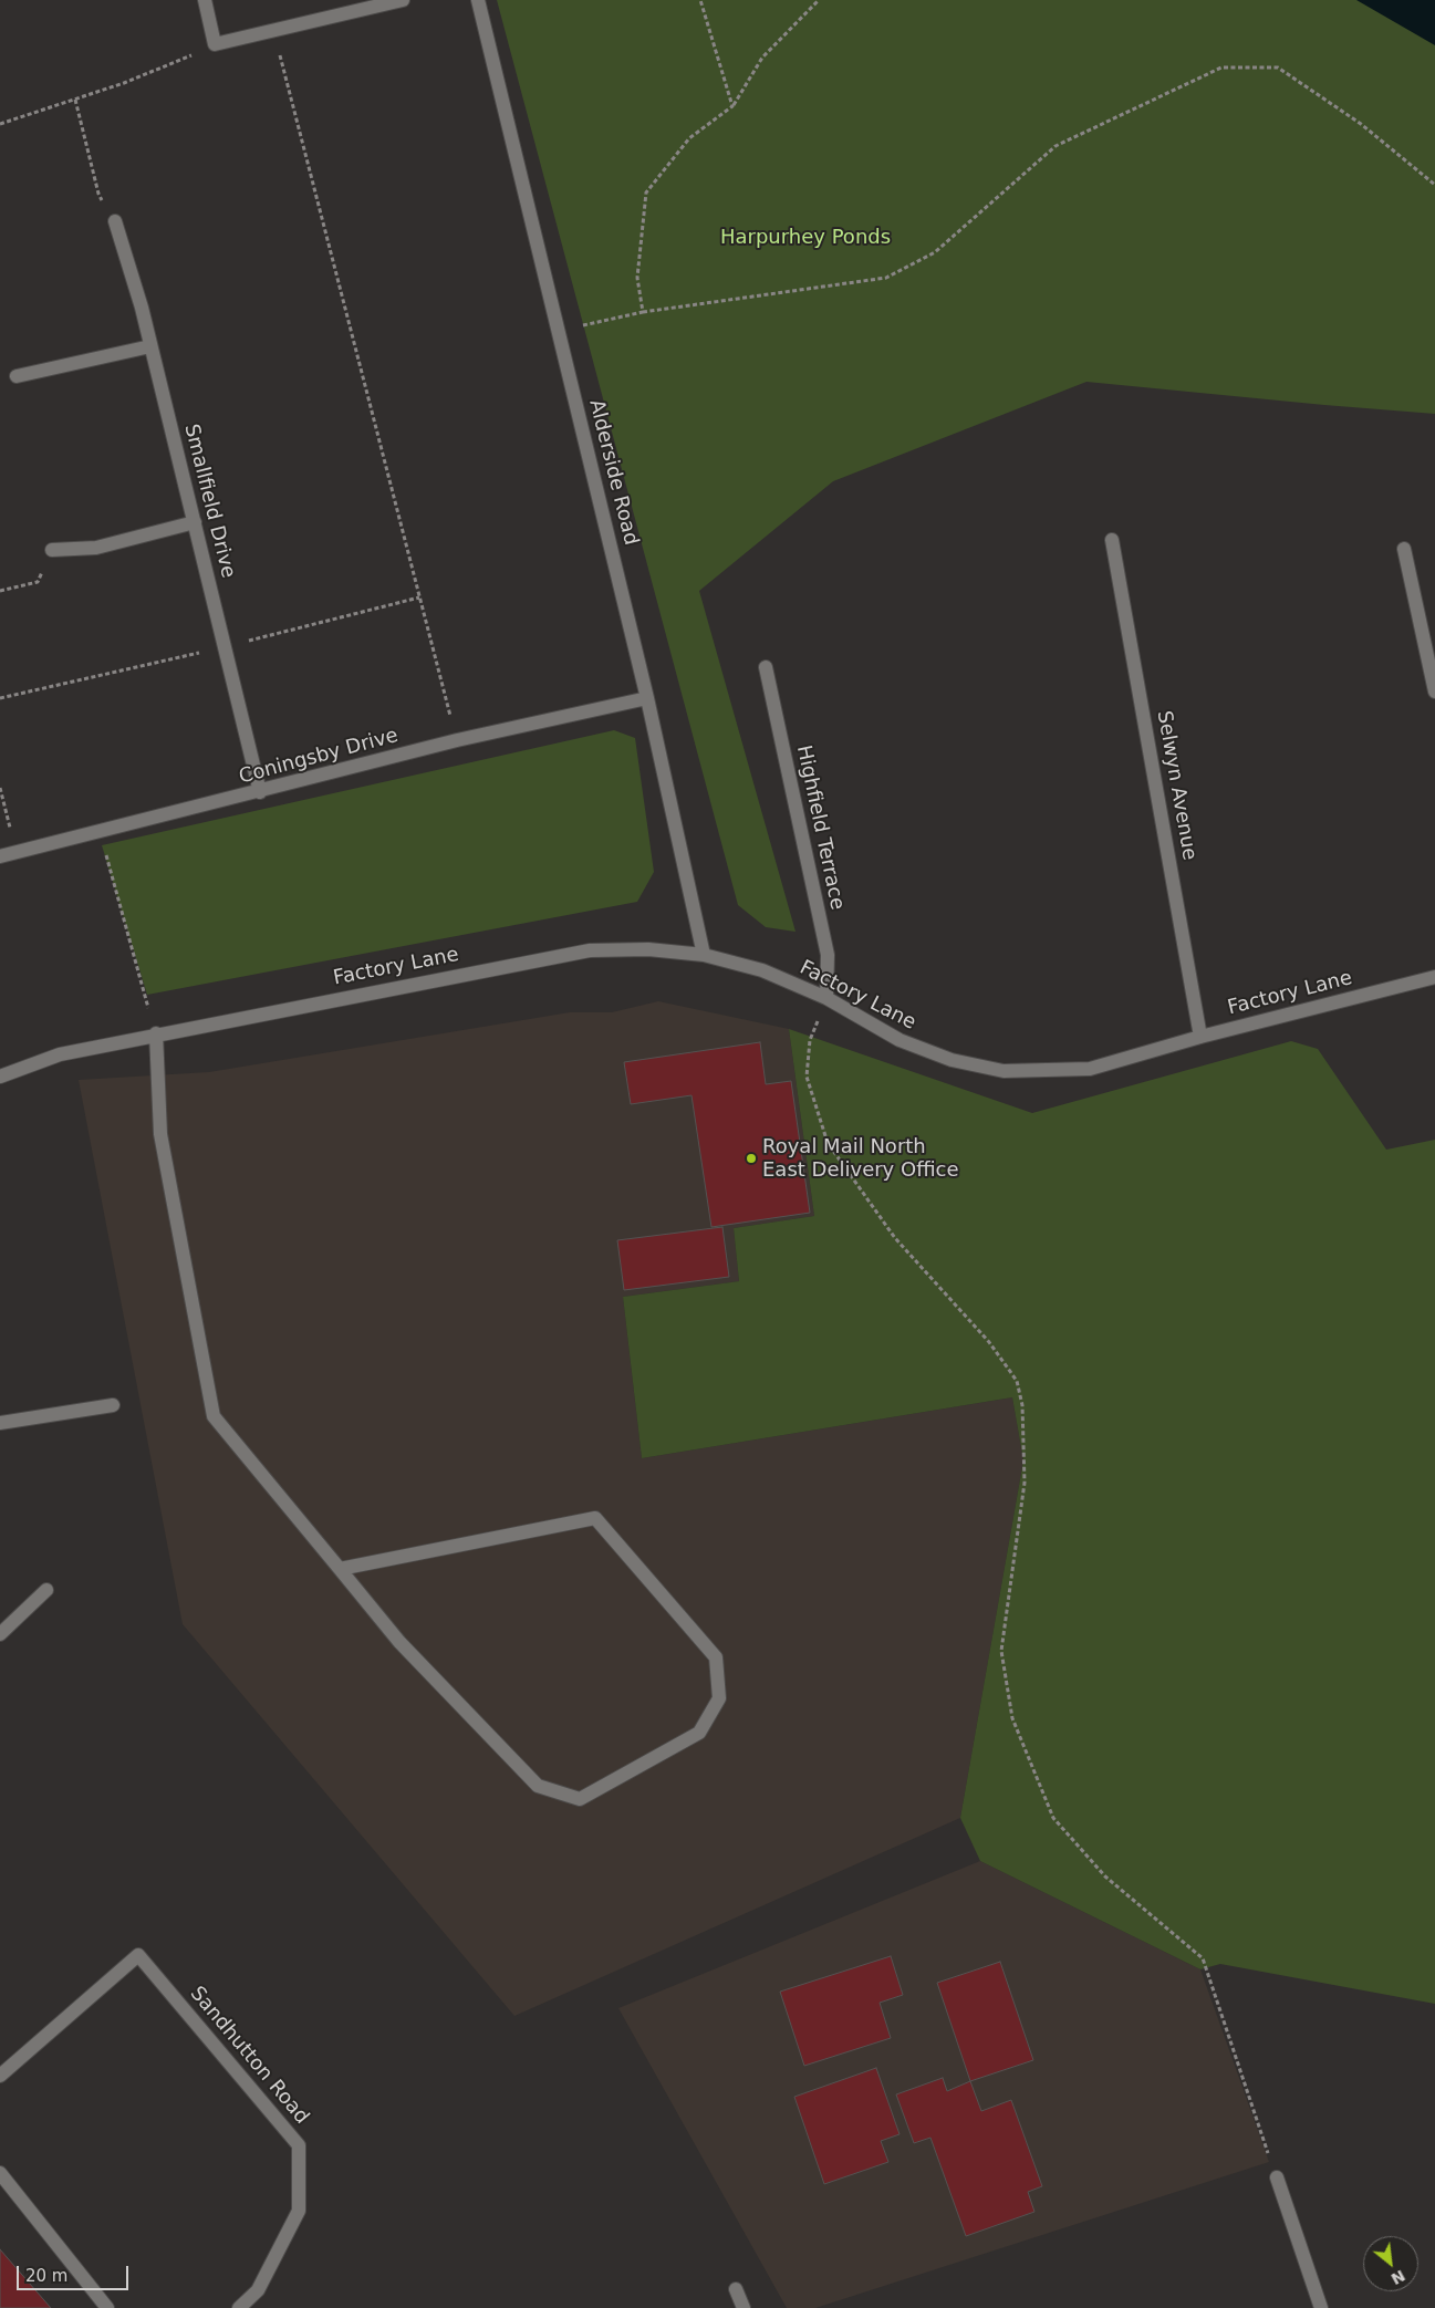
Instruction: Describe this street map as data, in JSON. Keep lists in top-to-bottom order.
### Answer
{
  "streets": {
    "street": [
      "Alderside Road",
      "Smallfield Drive",
      "Coningsby Drive",
      "Selwyn Avenue",
      "Highfield Terrace",
      "Factory Lane",
      "Sandhutton Road"
    ]
  },
  "crossings": [
    ["Alderside Road", "Coningsby Drive"],
    ["Alderside Road", "Factory Lane"],
    ["Smallfield Drive", "Coningsby Drive"],
    ["Selwyn Avenue", "Factory Lane"],
    ["Highfield Terrace", "Factory Lane"]
  ],
  "parks": ["Harpurhey Ponds"],
  "places": ["Royal Mail North East Delivery Office"],
  "scale_bar": "20 m",
  "north": "bottom right"
}
